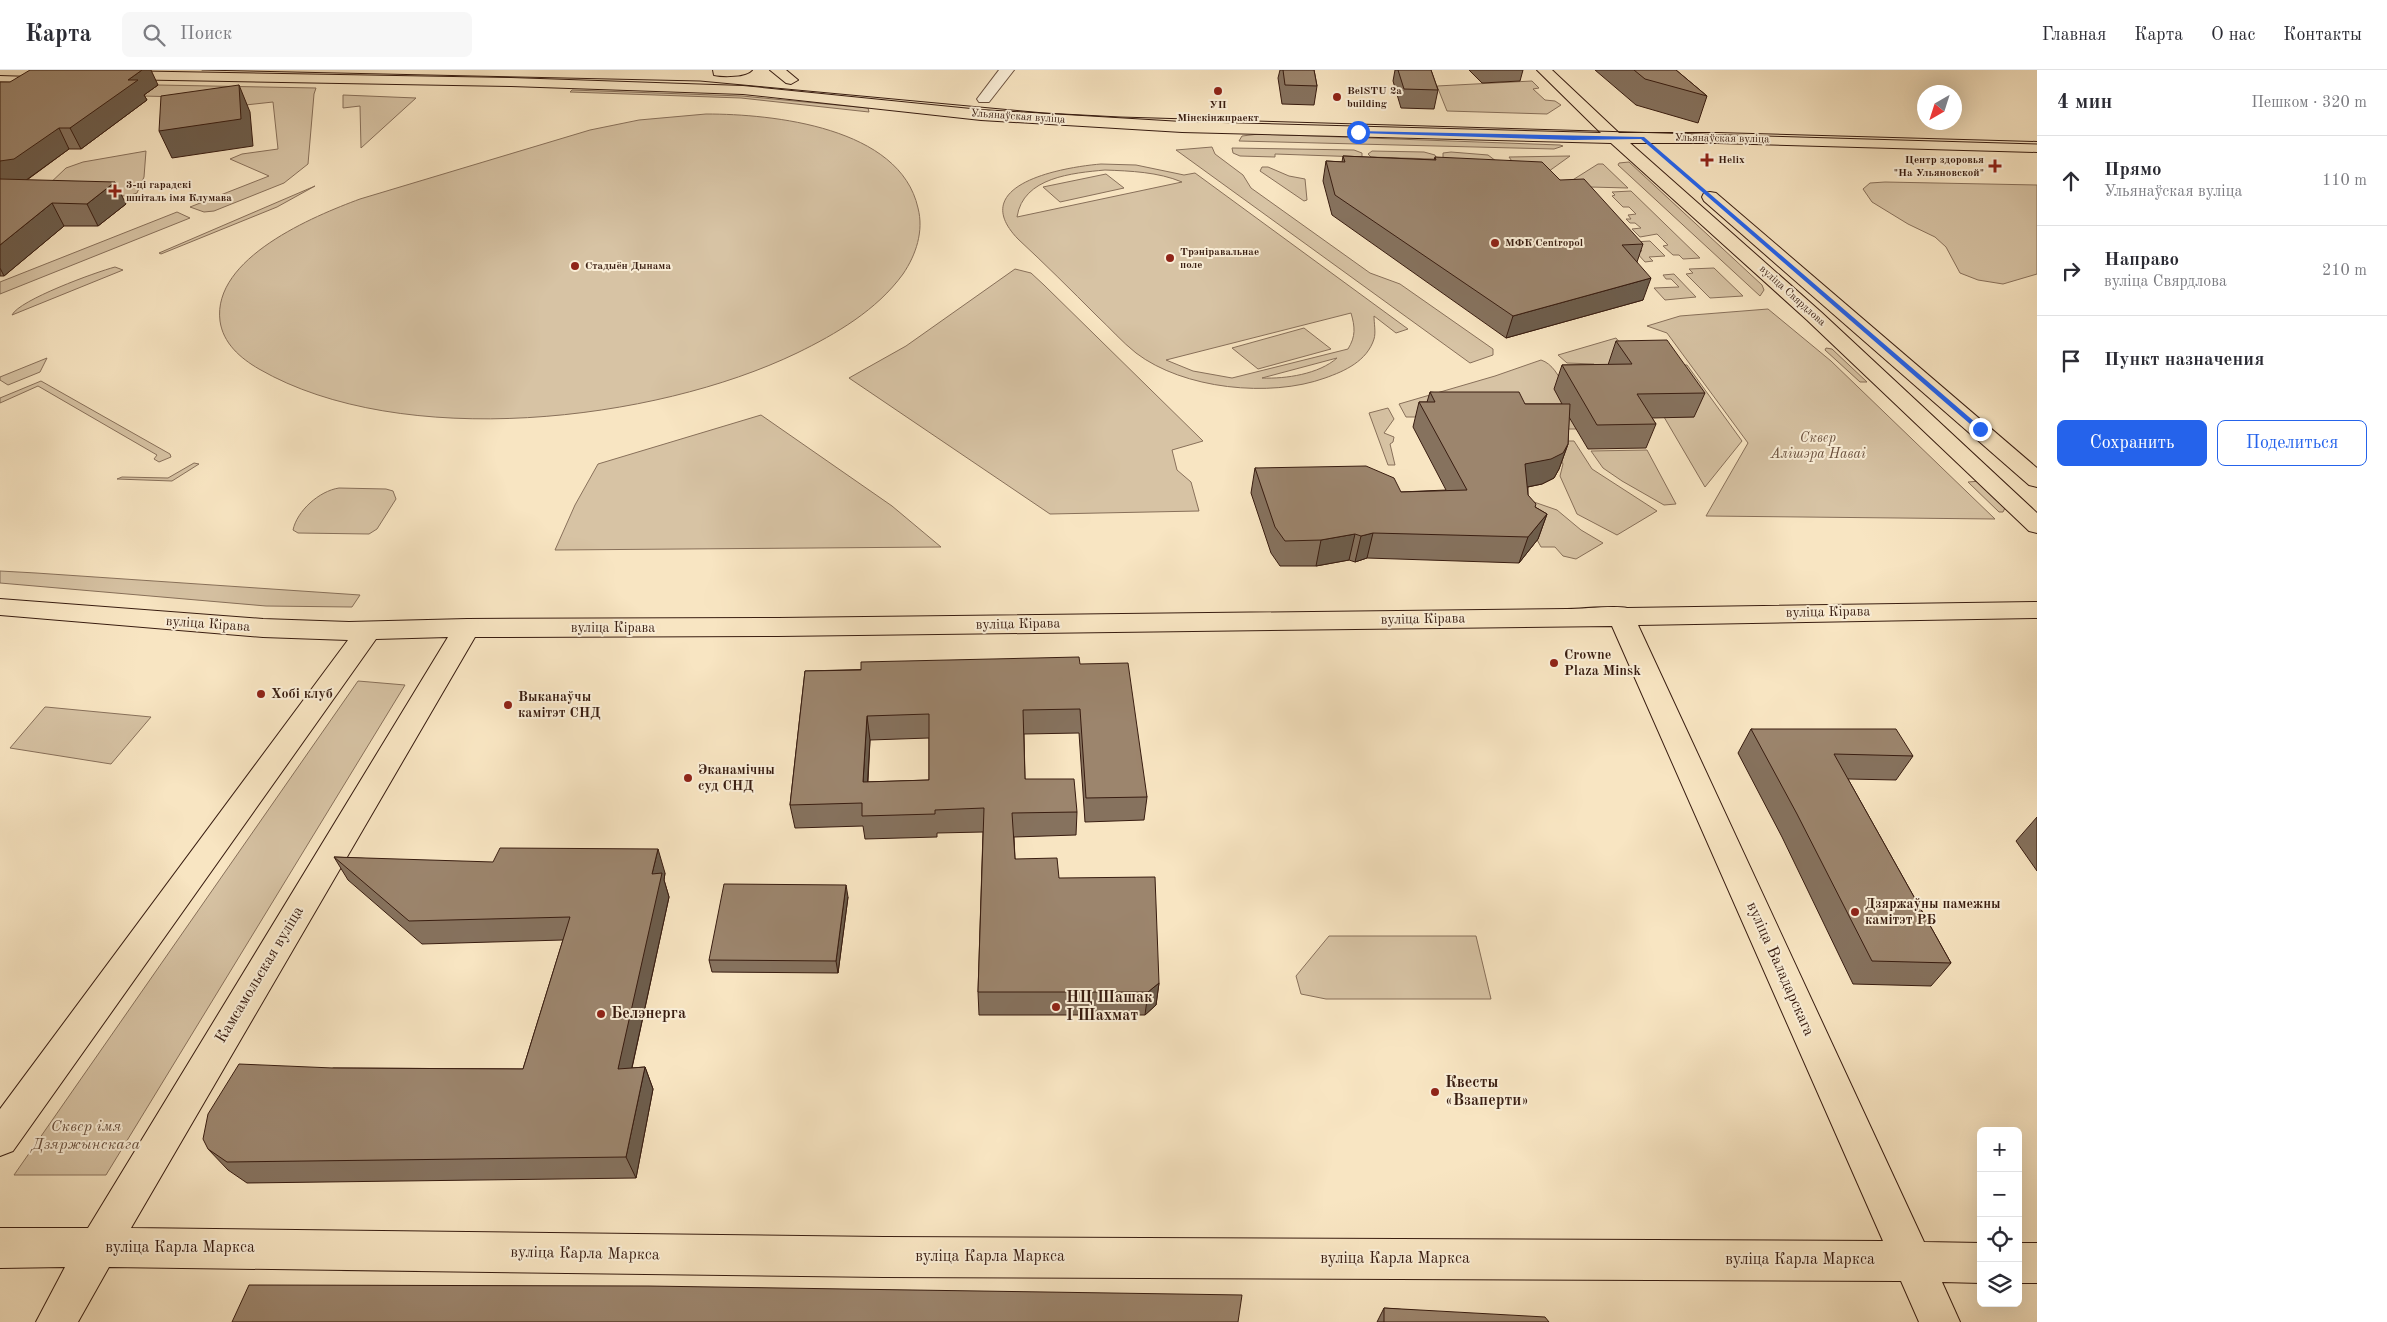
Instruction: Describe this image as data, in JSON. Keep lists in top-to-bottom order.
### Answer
{
  "streets": {
    "main road": [
      "Ульянаўская вуліца",
      "вуліца Свярдлова",
      "вуліца Кірава",
      "вуліца Валадарскага",
      "Камсамольская вуліца",
      "вуліца Карла Маркса"
    ]
  },
  "crossings": [
    ["Ульянаўская вуліца", "вуліца Свярдлова"],
    ["вуліца Кірава", "вуліца Валадарскага"],
    ["вуліца Кірава", "Камсамольская вуліца"],
    ["вуліца Валадарскага", "вуліца Карла Маркса"],
    ["Камсамольская вуліца", "вуліца Карла Маркса"]
  ],
  "parks": ["Сквер Алішэра Наваі", "Сквер імя Дзяржынскага"],
  "places": {
    "other": [
      "УП Мінскінжпраект",
      "BelSTU 2a building",
      "МФК Centropol",
      "Трэніравальнае поле",
      "Стадыён Дынама",
      "Crowne Plaza Minsk",
      "Хобі клуб",
      "Выканаўчы камітэт СНД",
      "Эканамічны суд СНД",
      "Дзяржаўны памежны камітэт РБ",
      "НЦ Шашак І Шахмат",
      "Белэнерга",
      "Квесты «Взаперти»"
    ],
    "health": ["Helix", "Центр здоровья \"На Ульяновской\"", "3-ці гарадскі шпіталь імя Клумава"]
  },
  "north": "bottom left",
  "page": {
    "header": "Карта",
    "search": "Поиск",
    "nav": [
      "Главная",
      "Карта",
      "О нас",
      "Контакты"
    ],
    "heading": ["4 мин", "Пешком · 320 m"],
    "list": [
      ["Прямо", "Ульянаўская вуліца", "110 m"],
      ["Направо", "вуліца Свярдлова", "210 m"],
      "Пункт назначения"
    ],
    "buttons": ["Сохранить", "Поделиться"],
    "map_buttons": ["+", "−"]
  }
}
